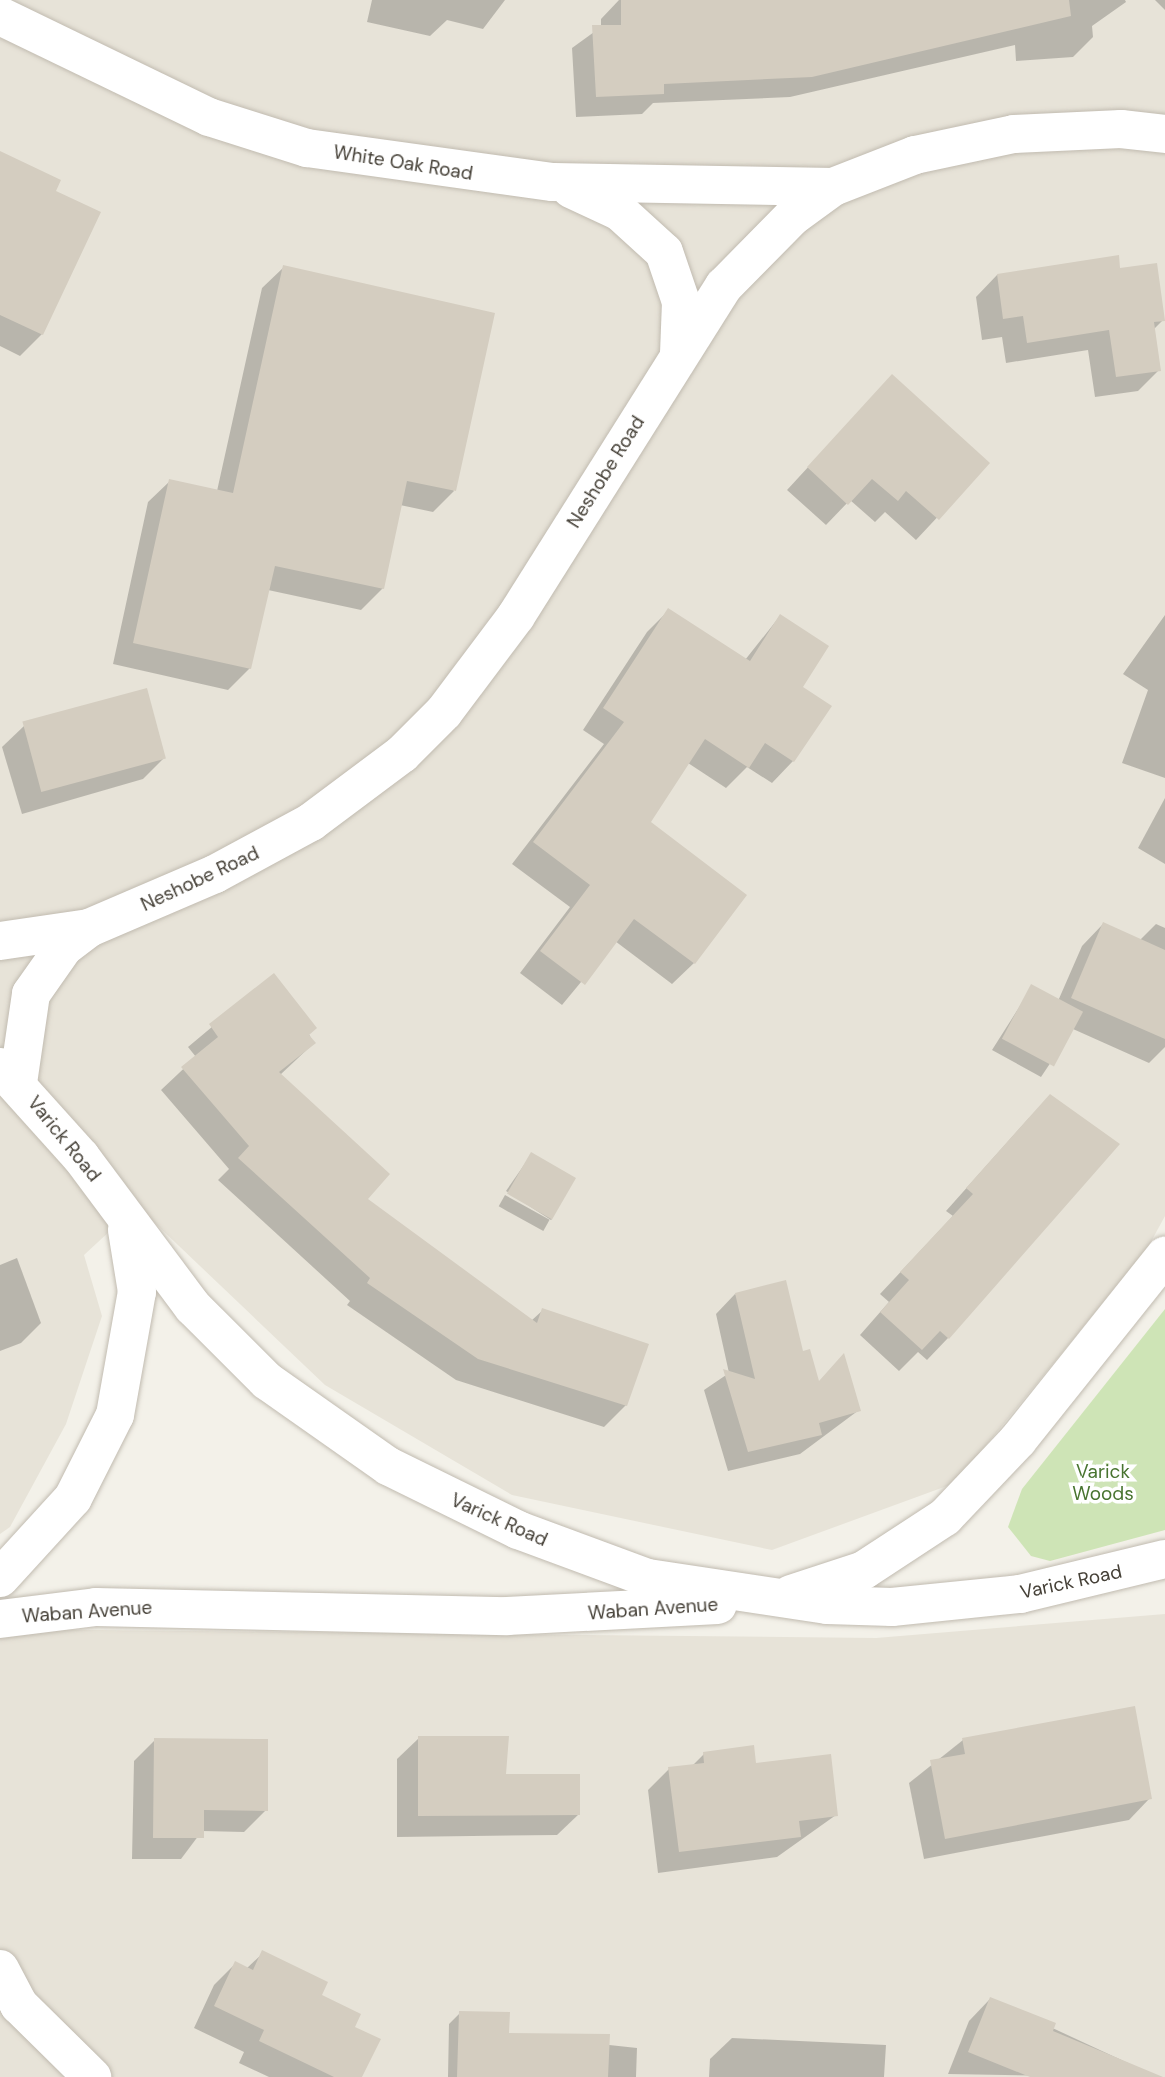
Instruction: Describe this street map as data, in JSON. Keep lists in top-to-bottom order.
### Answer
{
  "streets": {
    "street": [
      "White Oak Road",
      "Neshobe Road",
      "Varick Road",
      "Waban Avenue"
    ]
  },
  "crossings": [
    ["White Oak Road", "Neshobe Road"],
    ["Neshobe Road", "Varick Road"],
    ["Varick Road", "Waban Avenue"]
  ],
  "parks": ["Varick Woods"]
}
